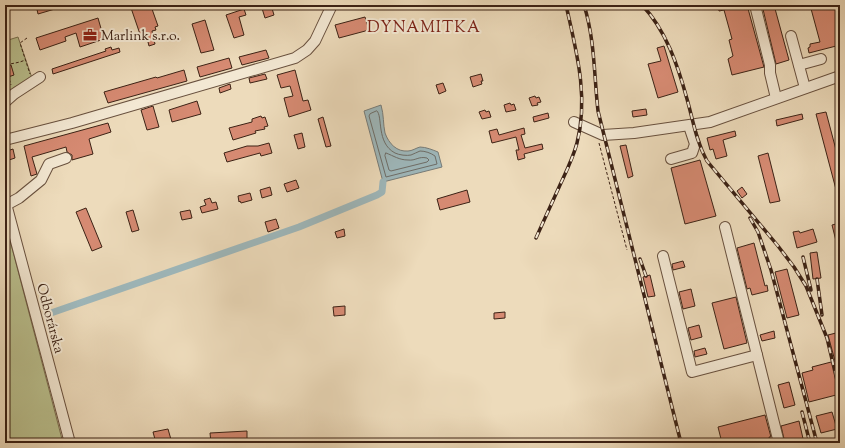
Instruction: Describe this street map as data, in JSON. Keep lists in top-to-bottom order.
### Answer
{
  "streets": {
    "street": ["Odborárska"]
  },
  "districts": ["DYNAMITKA"],
  "places": {
    "office": ["Marlink s.r.o."]
  }
}
